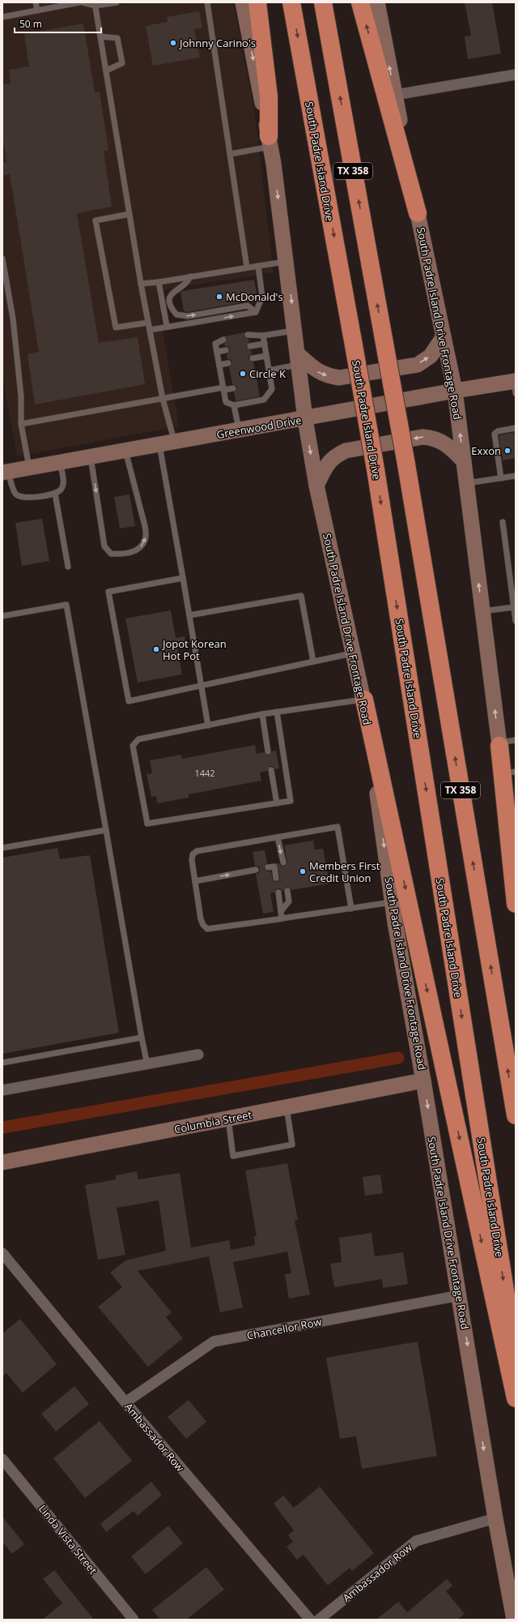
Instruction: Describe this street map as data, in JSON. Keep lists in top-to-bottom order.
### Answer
{
  "streets": {
    "highway": ["South Padre Island Drive", "TX 358"],
    "main road": ["South Padre Island Drive Frontage Road", "Greenwood Drive", "Columbia Street"],
    "street": ["Chancellor Row", "Ambassador Row", "Linda Vista Street"]
  },
  "crossings": [
    ["South Padre Island Drive Frontage Road", "Greenwood Drive"],
    ["South Padre Island Drive Frontage Road", "Columbia Street"],
    ["South Padre Island Drive Frontage Road", "Chancellor Row"],
    ["South Padre Island Drive Frontage Road", "Ambassador Row"],
    ["Chancellor Row", "Ambassador Row"]
  ],
  "places": [
    "Johnny Carino's",
    "McDonald's",
    "Circle K",
    "Exxon",
    "Jopot Korean Hot Pot",
    "Members First Credit Union"
  ],
  "house_numbers": ["1442"],
  "scale_bar": "50 m"
}
